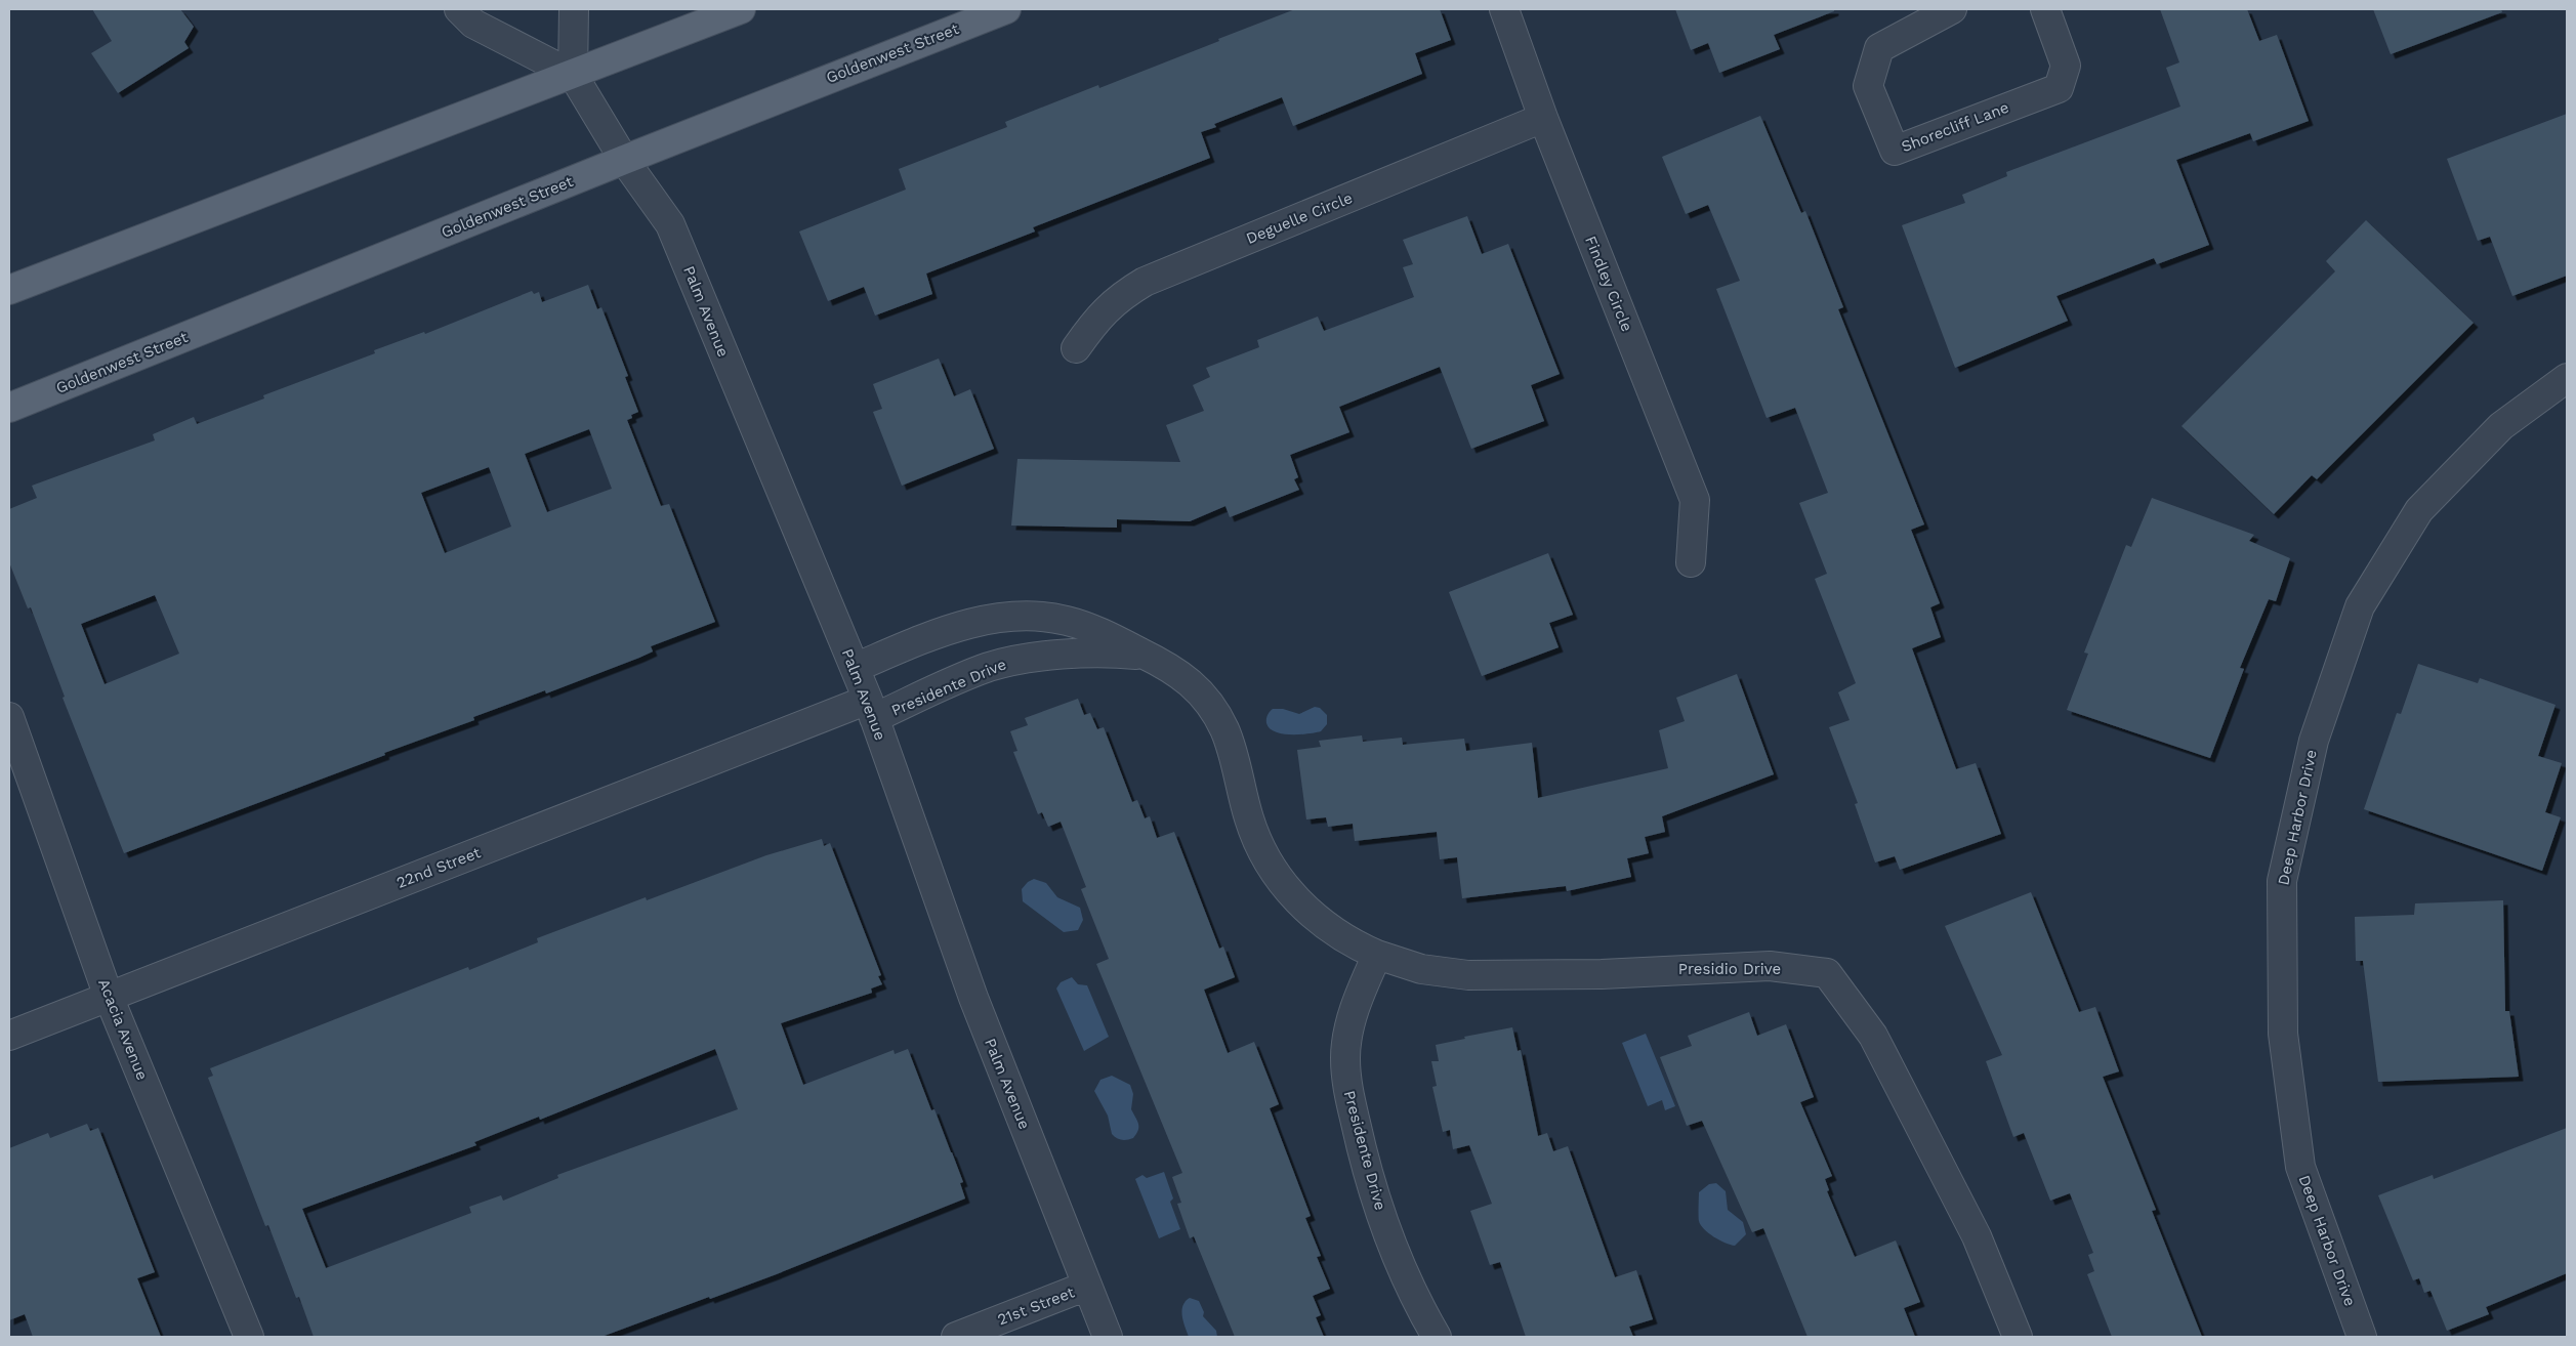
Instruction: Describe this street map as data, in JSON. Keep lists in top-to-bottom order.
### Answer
{
  "streets": {
    "main road": ["Goldenwest Street"],
    "street": [
      "Shorecliff Lane",
      "Deguelle Circle",
      "Findley Circle",
      "Palm Avenue",
      "Presidente Drive",
      "Deep Harbor Drive",
      "22nd Street",
      "Presidio Drive",
      "Acacia Avenue",
      "21st Street"
    ]
  },
  "crossings": [
    ["Goldenwest Street", "Palm Avenue"],
    ["Deguelle Circle", "Findley Circle"],
    ["Palm Avenue", "Presidente Drive"],
    ["Palm Avenue", "22nd Street"],
    ["Palm Avenue", "21st Street"],
    ["Presidente Drive", "22nd Street"],
    ["Presidente Drive", "Presidio Drive"],
    ["22nd Street", "Acacia Avenue"]
  ]
}
